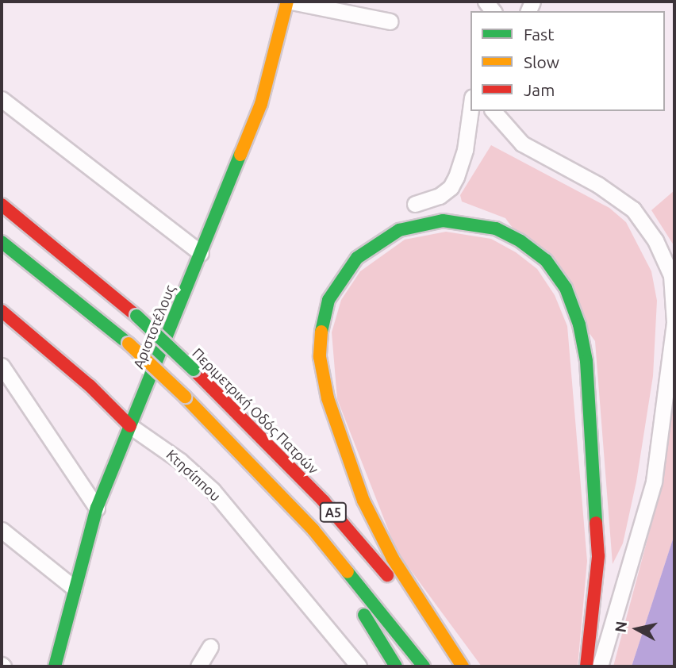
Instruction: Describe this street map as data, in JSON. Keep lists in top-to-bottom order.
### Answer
{
  "streets": {
    "main road": [
      "Αριστοτέλους",
      "Περιμετρική Οδός Πατρών",
      "Κτησίππου",
      "Α5"
    ]
  },
  "crossings": [
    ["Αριστοτέλους", "Κτησίππου"]
  ],
  "legend": ["Fast", "Slow", "Jam"],
  "north": "left"
}
